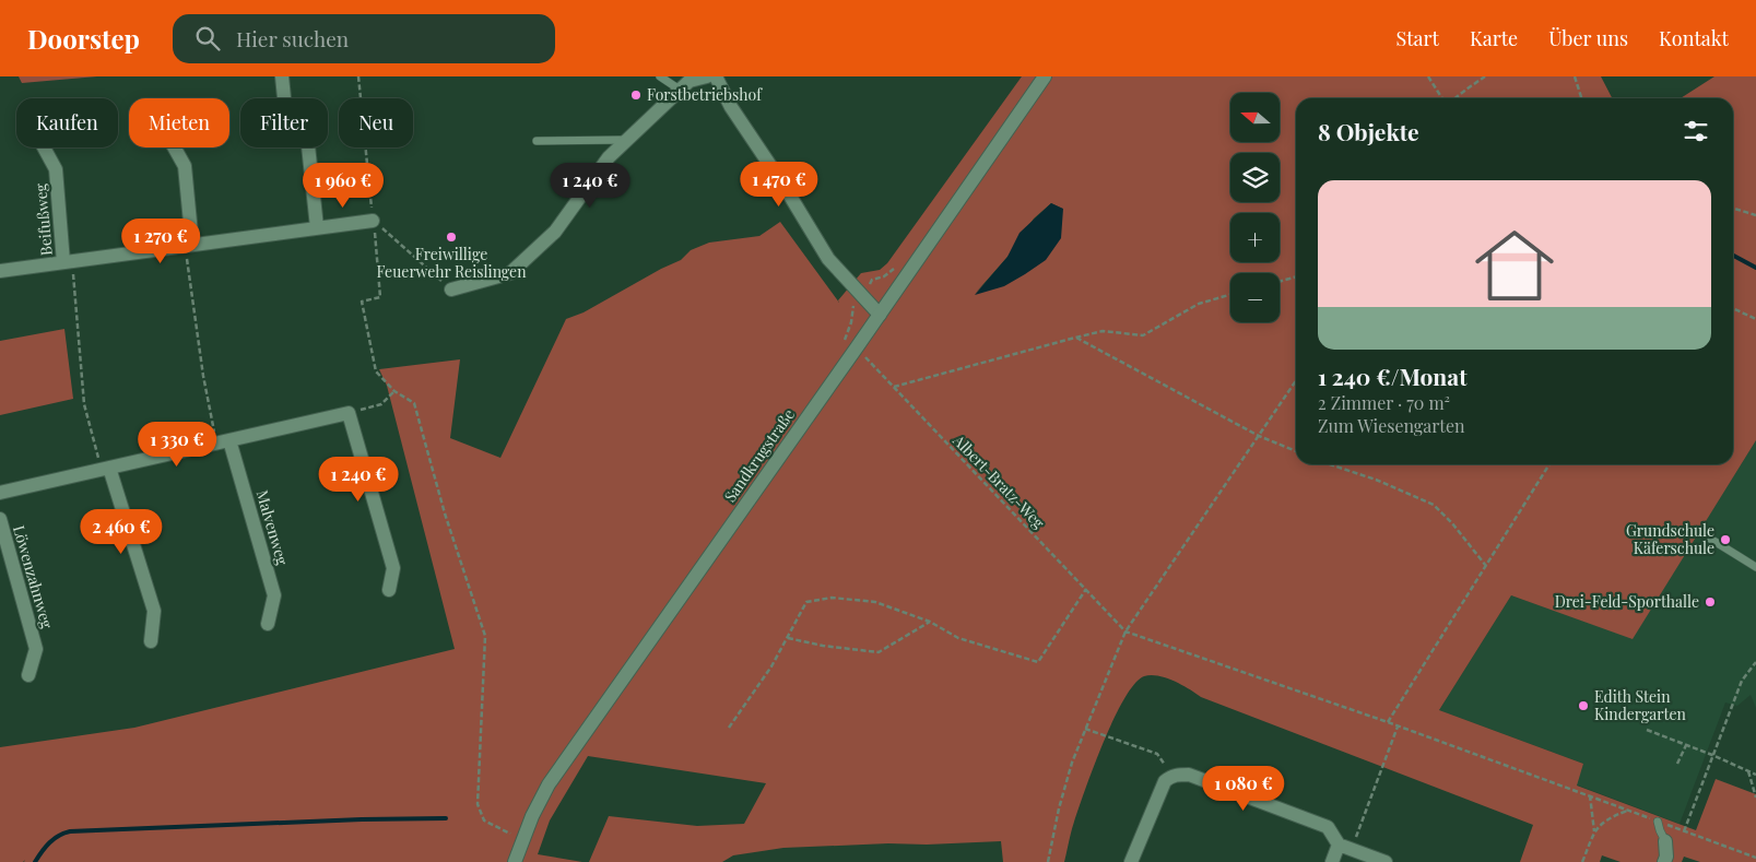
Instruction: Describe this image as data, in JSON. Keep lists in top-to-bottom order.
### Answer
{
  "streets": {
    "street": [
      "Beifußweg",
      "Sandkrugstraße",
      "Malvenweg",
      "Löwenzahnweg"
    ],
    "path": ["Albert-Bratz-Weg"]
  },
  "crossings": [
    ["Sandkrugstraße", "Albert-Bratz-Weg"]
  ],
  "places": [
    "Forstbetriebshof",
    "Freiwillige Feuerwehr Reislingen",
    "Grundschule Käferschule",
    "Drei-Feld-Sporthalle",
    "Edith Stein Kindergarten"
  ],
  "north": "left",
  "page": {
    "header": "Doorstep",
    "search": "Hier suchen",
    "nav": [
      "Start",
      "Karte",
      "Über uns",
      "Kontakt"
    ],
    "map_buttons": ["+", "−"],
    "chip": [
      "Kaufen",
      "Mieten",
      "Filter",
      "Neu"
    ],
    "heading": "8 Objekte",
    "price": [
      "1 470 €",
      "1 960 €",
      "1 240 €",
      "1 270 €",
      "1 330 €",
      "1 240 €",
      "2 460 €",
      "1 080 €"
    ],
    "list": [
      {
        "name": "1 240 €/Monat",
        "note": "2 Zimmer · 70 m² · Zum Wiesengarten"
      }
    ]
  }
}
